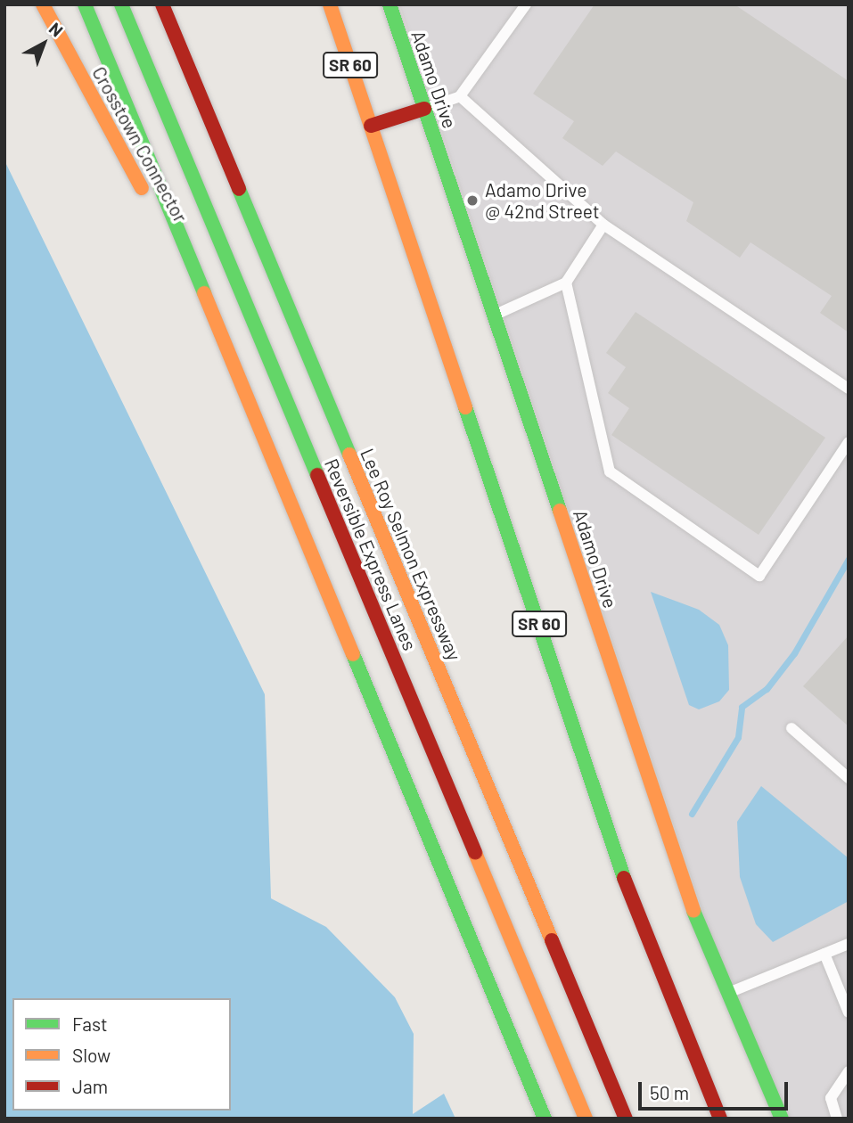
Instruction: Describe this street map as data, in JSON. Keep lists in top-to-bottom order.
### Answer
{
  "streets": {
    "main road": [
      "SR 60",
      "Adamo Drive",
      "Crosstown Connector",
      "Reversible Express Lanes",
      "Lee Roy Selmon Expressway"
    ]
  },
  "places": ["Adamo Drive @ 42nd Street"],
  "legend": ["Fast", "Slow", "Jam"],
  "scale_bar": "50 m",
  "north": "top right"
}
